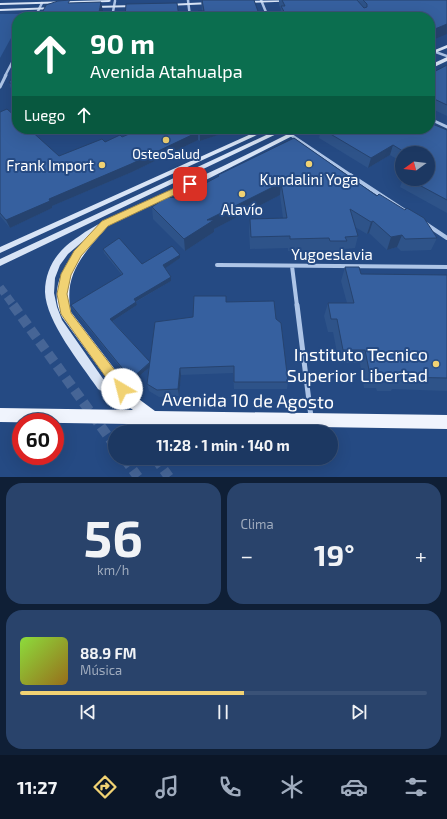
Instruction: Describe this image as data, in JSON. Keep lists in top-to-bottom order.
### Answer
{
  "streets": {
    "main road": ["Avenida 10 de Agosto"],
    "street": ["Yugoeslavia"]
  },
  "places": [
    "OsteoSalud",
    "Kundalini Yoga",
    "Frank Import",
    "Alavío",
    "Instituto Tecnico Superior Libertad"
  ],
  "north": "left",
  "page": {
    "turn": ["90 m", "Avenida Atahualpa"],
    "then": "Luego",
    "limit": "60",
    "trip": "11:28 · 1 min · 140 m",
    "tile": [
      ["56", "km/h"],
      "Clima"
    ],
    "heat": ["−", "19°", "+"],
    "song": ["88.9 FM", "Música"],
    "tabs": "11:27"
  }
}
